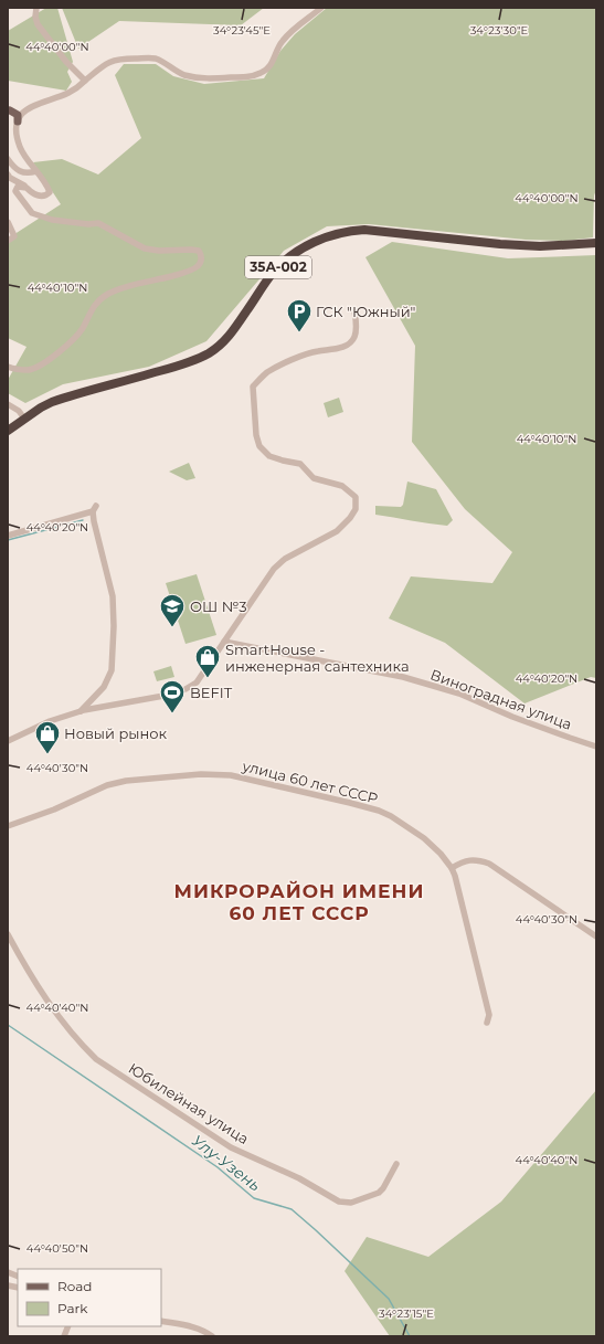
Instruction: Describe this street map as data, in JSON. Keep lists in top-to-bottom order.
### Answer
{
  "streets": {
    "highway": ["35А-002"],
    "street": ["Виноградная улица", "улица 60 лет СССР", "Юбилейная улица"]
  },
  "districts": ["МИКРОРАЙОН ИМЕНИ 60 ЛЕТ СССР"],
  "water": ["Улу-Узень"],
  "places": {
    "parking": ["ГСК \"Южный\""],
    "school or university": ["ОШ №3"],
    "shop": ["SmartHouse - инженерная сантехника", "Новый рынок"],
    "sports": ["BEFIT"]
  },
  "legend": ["Road", "Park"],
  "coordinates": [
    "34°23'45\"E",
    "34°23'30\"E",
    "44°40'00\"N",
    "44°40'10\"N",
    "44°40'20\"N",
    "44°40'30\"N",
    "44°40'40\"N",
    "44°40'50\"N",
    "34°23'15\"E"
  ]
}
